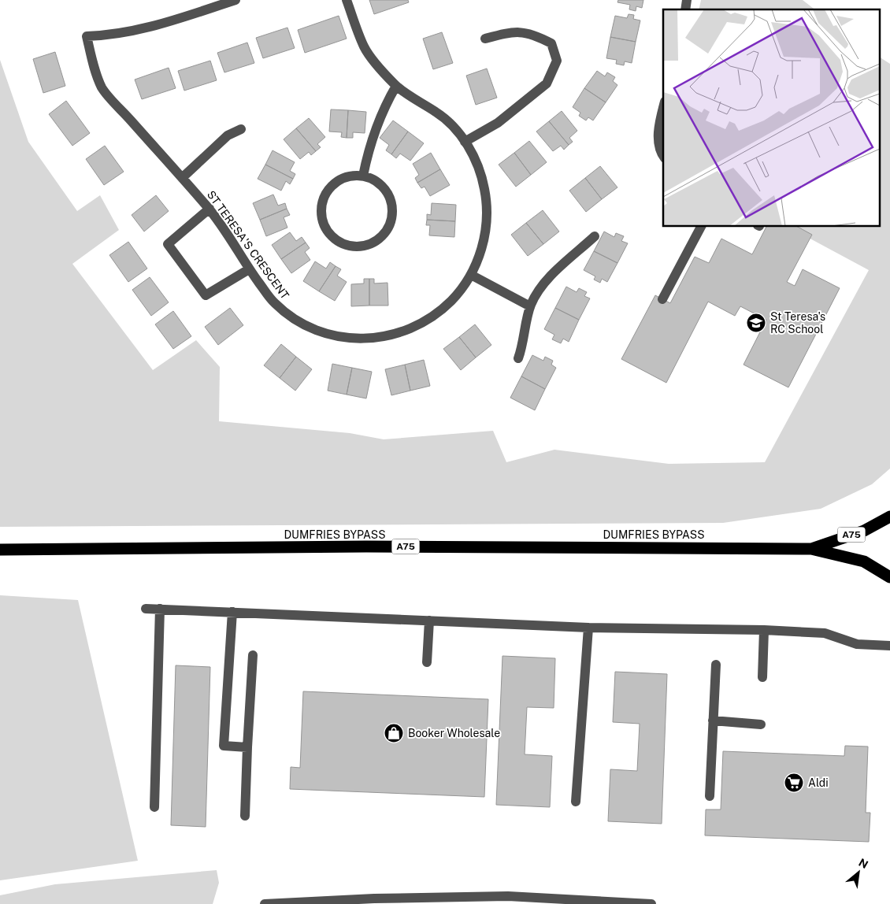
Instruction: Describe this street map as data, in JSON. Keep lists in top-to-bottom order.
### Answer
{
  "streets": {
    "highway": ["DUMFRIES BYPASS", "A75"],
    "street": ["ST TERESA'S CRESCENT"]
  },
  "places": {
    "school or university": ["St Teresa's RC School"],
    "shop": ["Booker Wholesale"],
    "supermarket": ["Aldi"]
  },
  "north": "top right"
}
